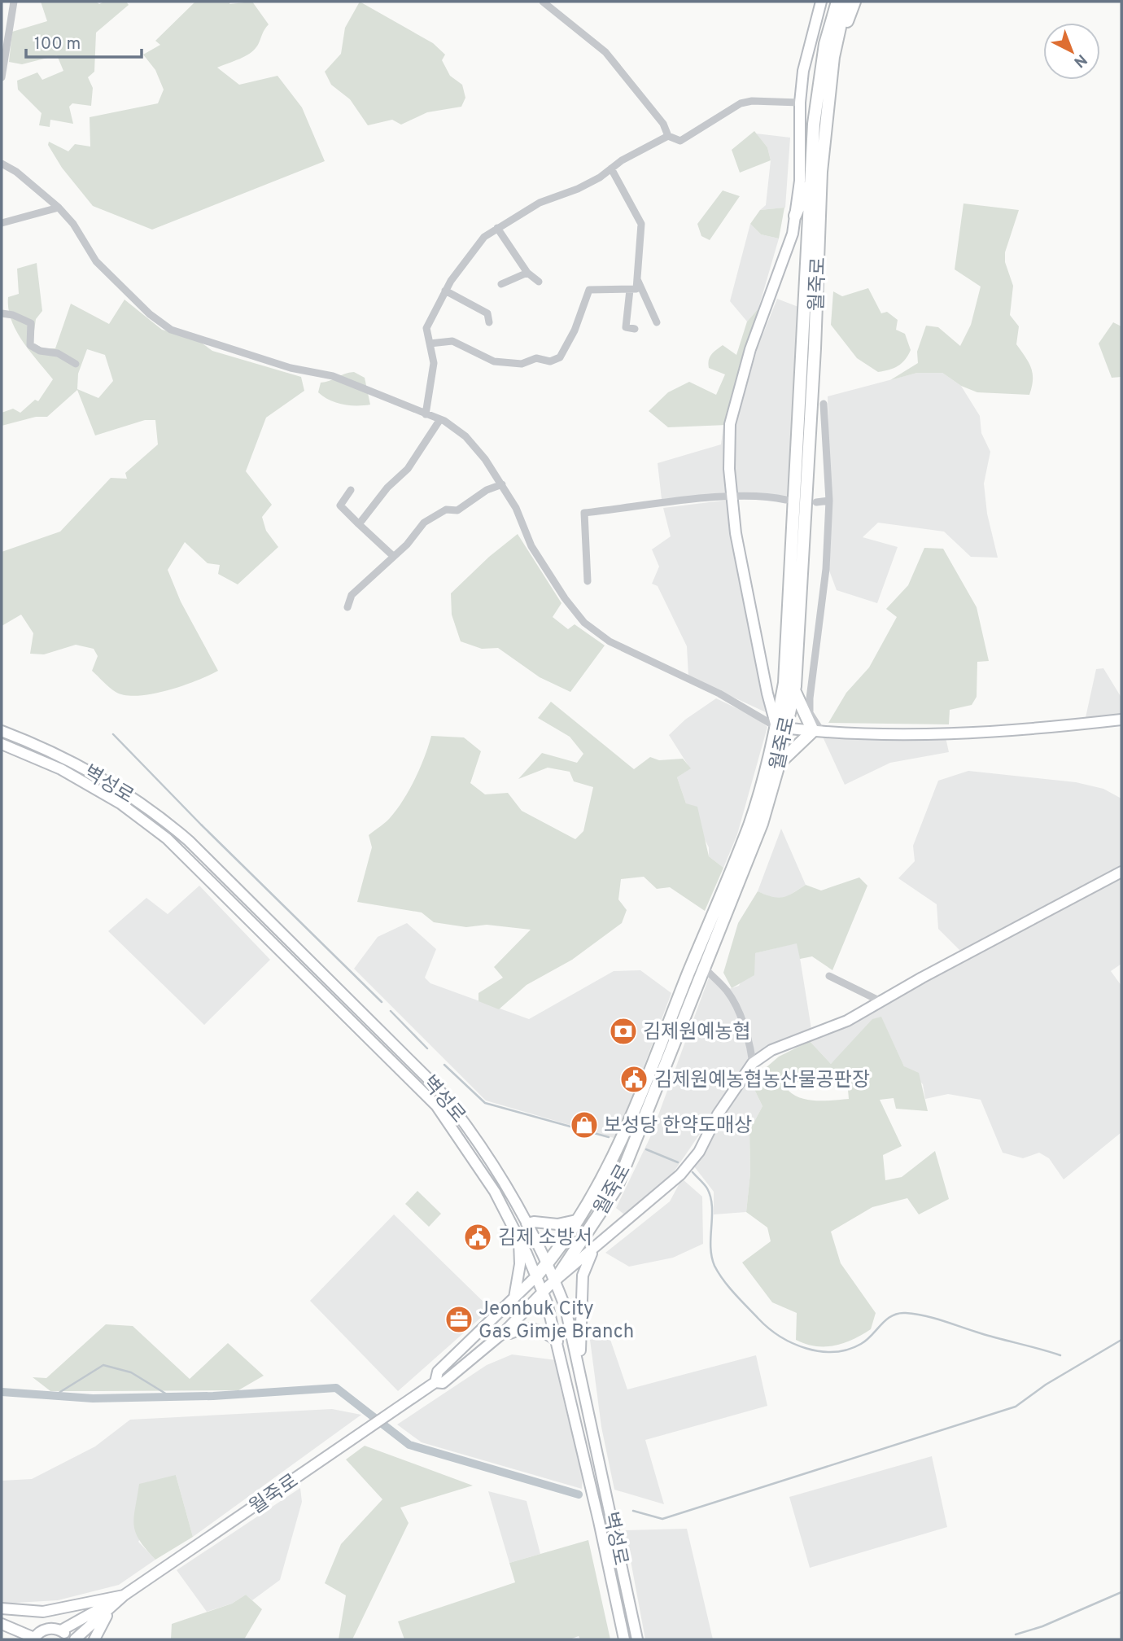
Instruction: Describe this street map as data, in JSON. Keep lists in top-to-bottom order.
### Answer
{
  "streets": {
    "main road": ["월죽로"],
    "street": ["벽성로"]
  },
  "crossings": [
    ["월죽로", "벽성로"]
  ],
  "places": {
    "bank": ["김제원예농협"],
    "public building": ["김제원예농협농산물공판장", "김제 소방서"],
    "shop": ["보성당 한약도매상"],
    "office": ["Jeonbuk City Gas Gimje Branch"]
  },
  "scale_bar": "100 m",
  "north": "bottom right"
}
